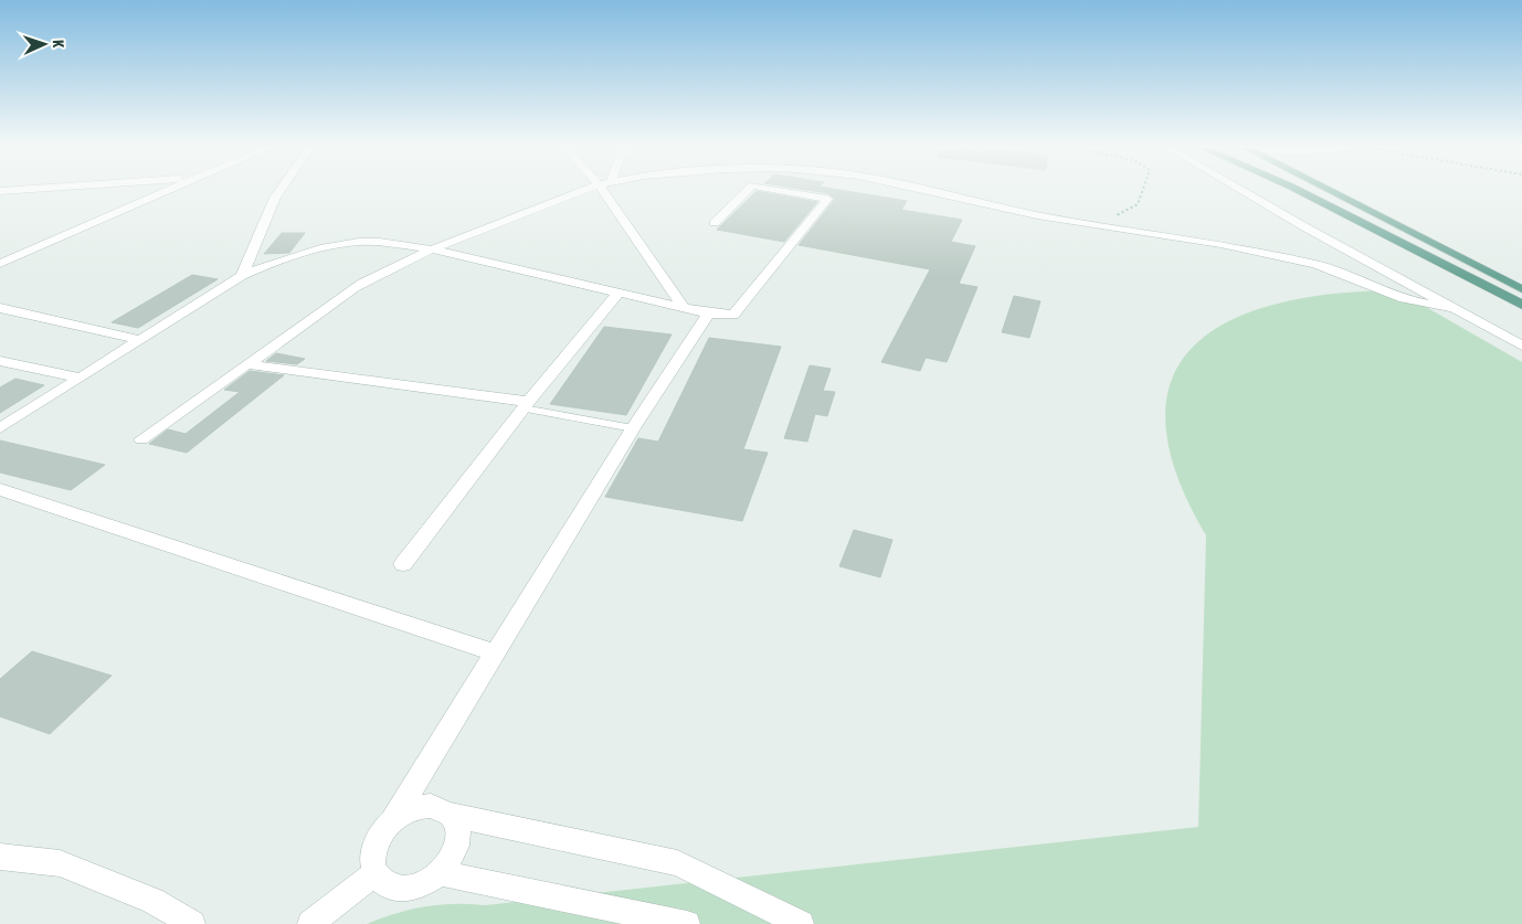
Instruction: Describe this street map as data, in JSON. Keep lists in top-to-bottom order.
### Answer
{
  "north": "right"
}
